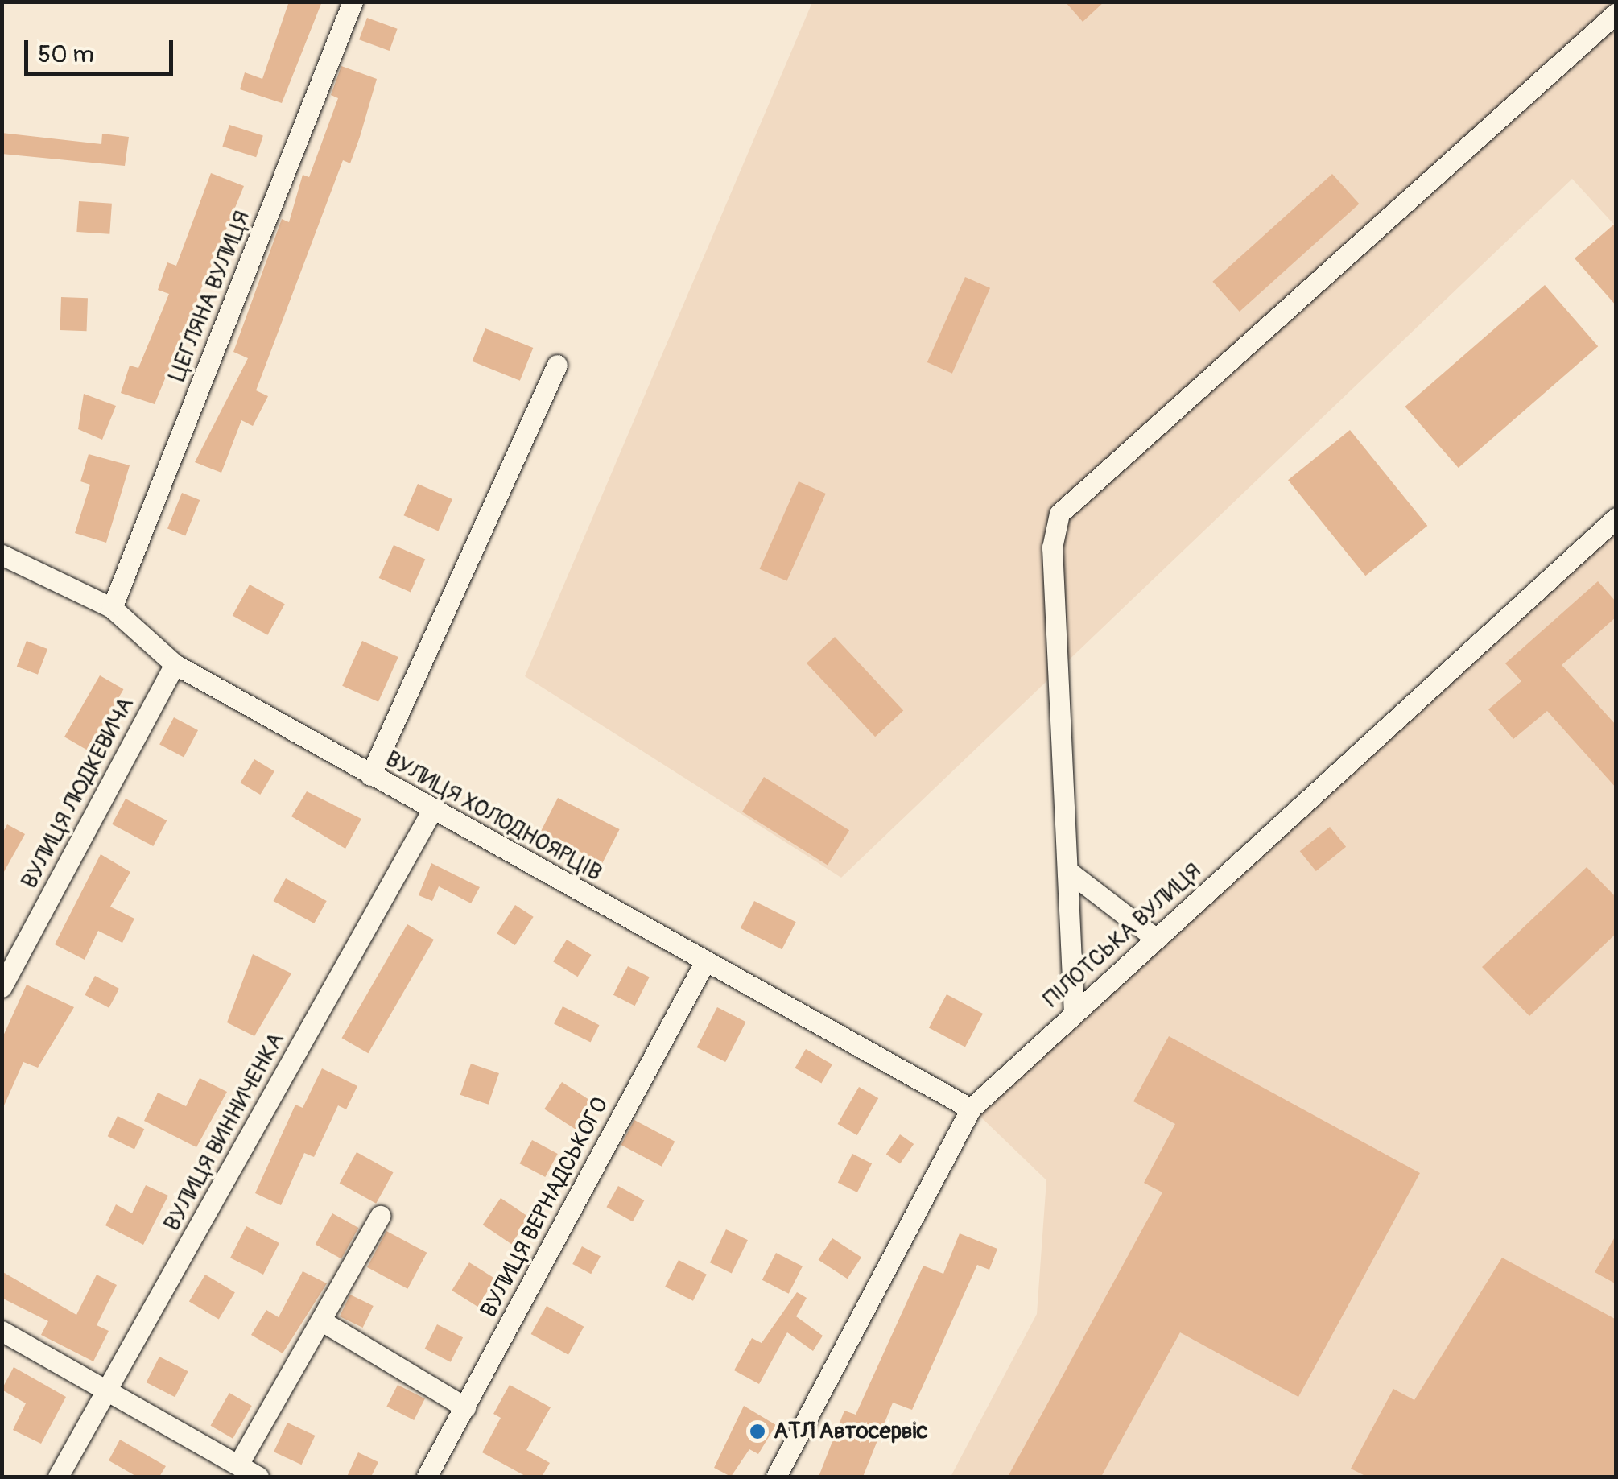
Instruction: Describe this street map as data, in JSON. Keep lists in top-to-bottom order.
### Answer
{
  "streets": {
    "street": [
      "ЦЕГЛЯНА ВУЛИЦЯ",
      "ВУЛИЦЯ ЛЮДКЕВИЧА",
      "ВУЛИЦЯ ХОЛОДНОЯРЦІВ",
      "ПІЛОТСЬКА ВУЛИЦЯ",
      "ВУЛИЦЯ ВИННИЧЕНКА",
      "ВУЛИЦЯ ВЕРНАДСЬКОГО"
    ]
  },
  "crossings": [
    ["ЦЕГЛЯНА ВУЛИЦЯ", "ВУЛИЦЯ ХОЛОДНОЯРЦІВ"],
    ["ВУЛИЦЯ ЛЮДКЕВИЧА", "ВУЛИЦЯ ХОЛОДНОЯРЦІВ"],
    ["ВУЛИЦЯ ХОЛОДНОЯРЦІВ", "ПІЛОТСЬКА ВУЛИЦЯ"],
    ["ВУЛИЦЯ ХОЛОДНОЯРЦІВ", "ВУЛИЦЯ ВИННИЧЕНКА"],
    ["ВУЛИЦЯ ХОЛОДНОЯРЦІВ", "ВУЛИЦЯ ВЕРНАДСЬКОГО"]
  ],
  "places": ["АТЛ Автосервіс"],
  "scale_bar": "50 m"
}
